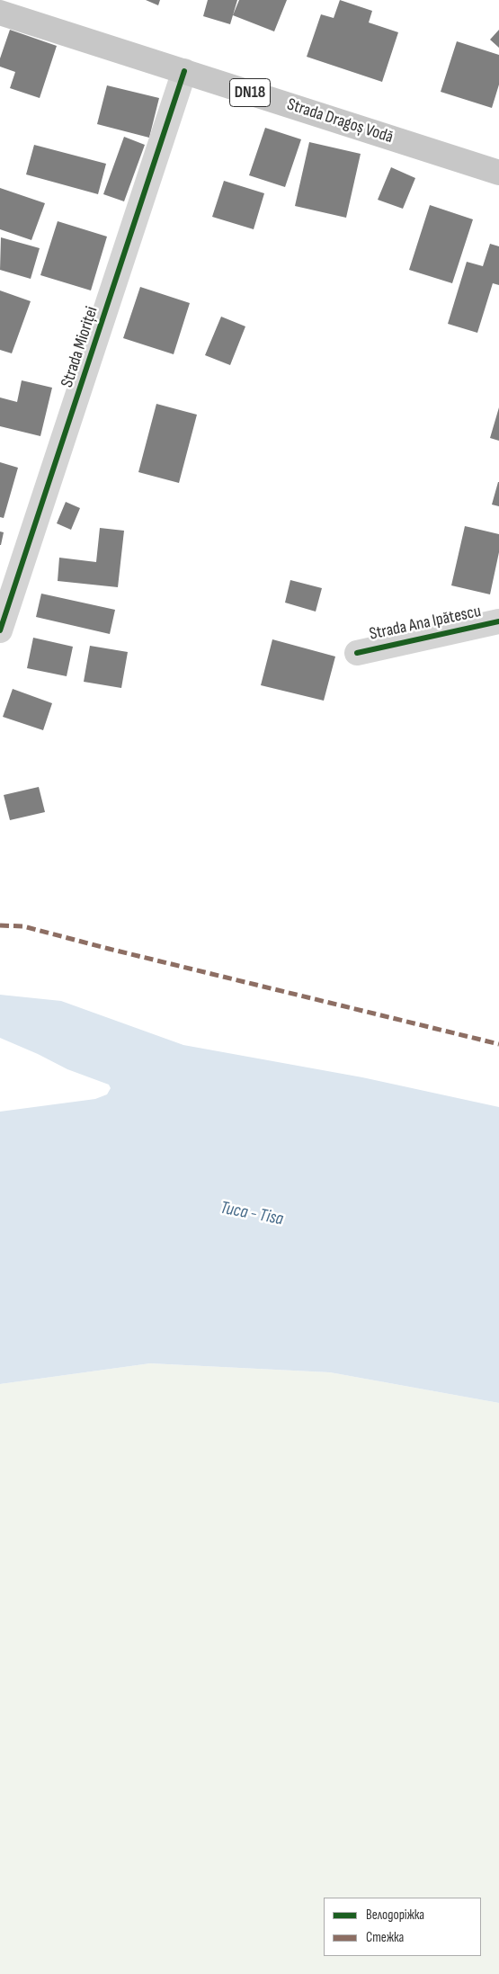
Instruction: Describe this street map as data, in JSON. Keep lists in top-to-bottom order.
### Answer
{
  "streets": {
    "main road": ["DN18", "Strada Dragoș Vodă"],
    "street": ["Strada Mioriței", "Strada Ana Ipătescu"]
  },
  "crossings": [
    ["Strada Dragoș Vodă", "Strada Mioriței"]
  ],
  "water": ["Тиса - Tisa"],
  "legend": ["Велодоріжка", "Стежка"]
}
